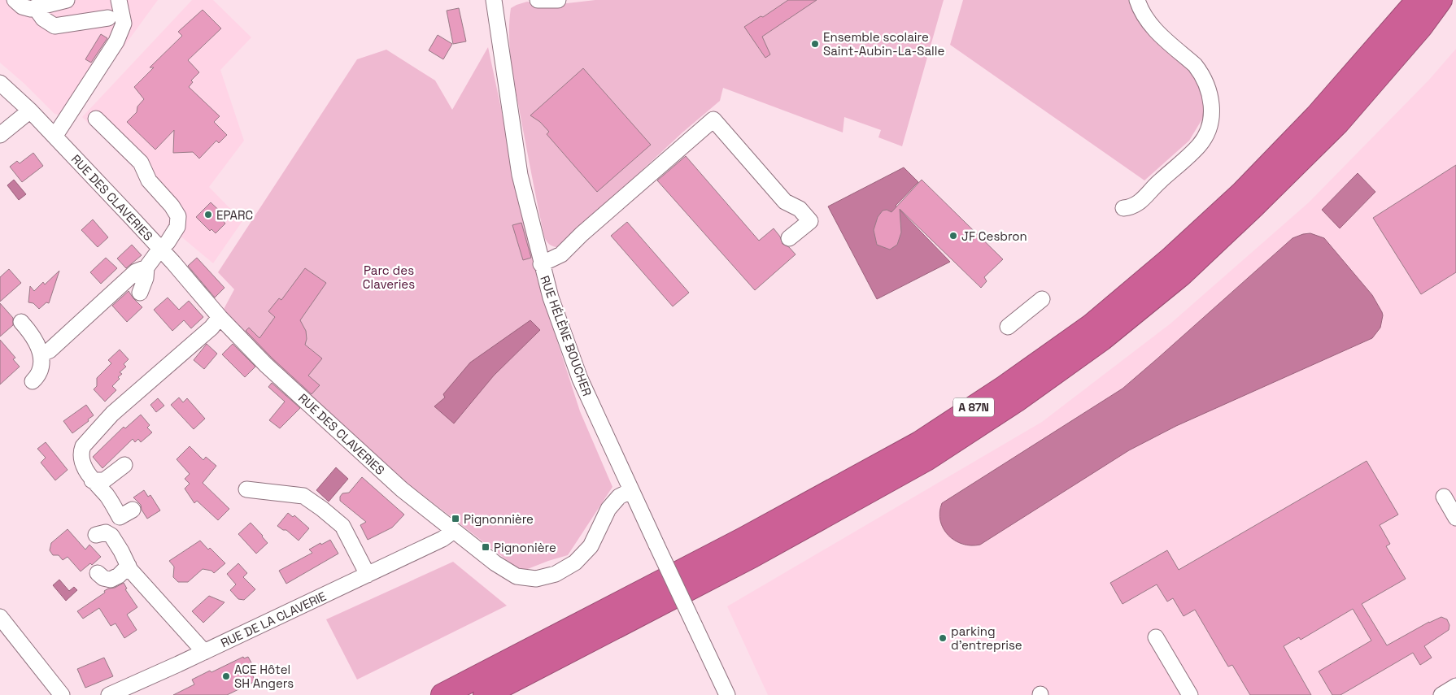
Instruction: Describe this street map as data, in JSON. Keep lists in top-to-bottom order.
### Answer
{
  "streets": {
    "highway": ["A 87N"],
    "street": ["RUE DES CLAVERIES", "RUE HÉLÈNE BOUCHER", "RUE DE LA CLAVERIE"]
  },
  "crossings": [
    ["RUE DES CLAVERIES", "RUE HÉLÈNE BOUCHER"],
    ["RUE DES CLAVERIES", "RUE DE LA CLAVERIE"]
  ],
  "parks": ["Parc des Claveries"],
  "places": {
    "other": [
      "Ensemble scolaire Saint-Aubin-La-Salle",
      "EPARC",
      "JF Cesbron",
      "parking d'entreprise",
      "ACE Hôtel SH Angers"
    ],
    "transit": ["Pignonnière", "Pignonière"]
  }
}
